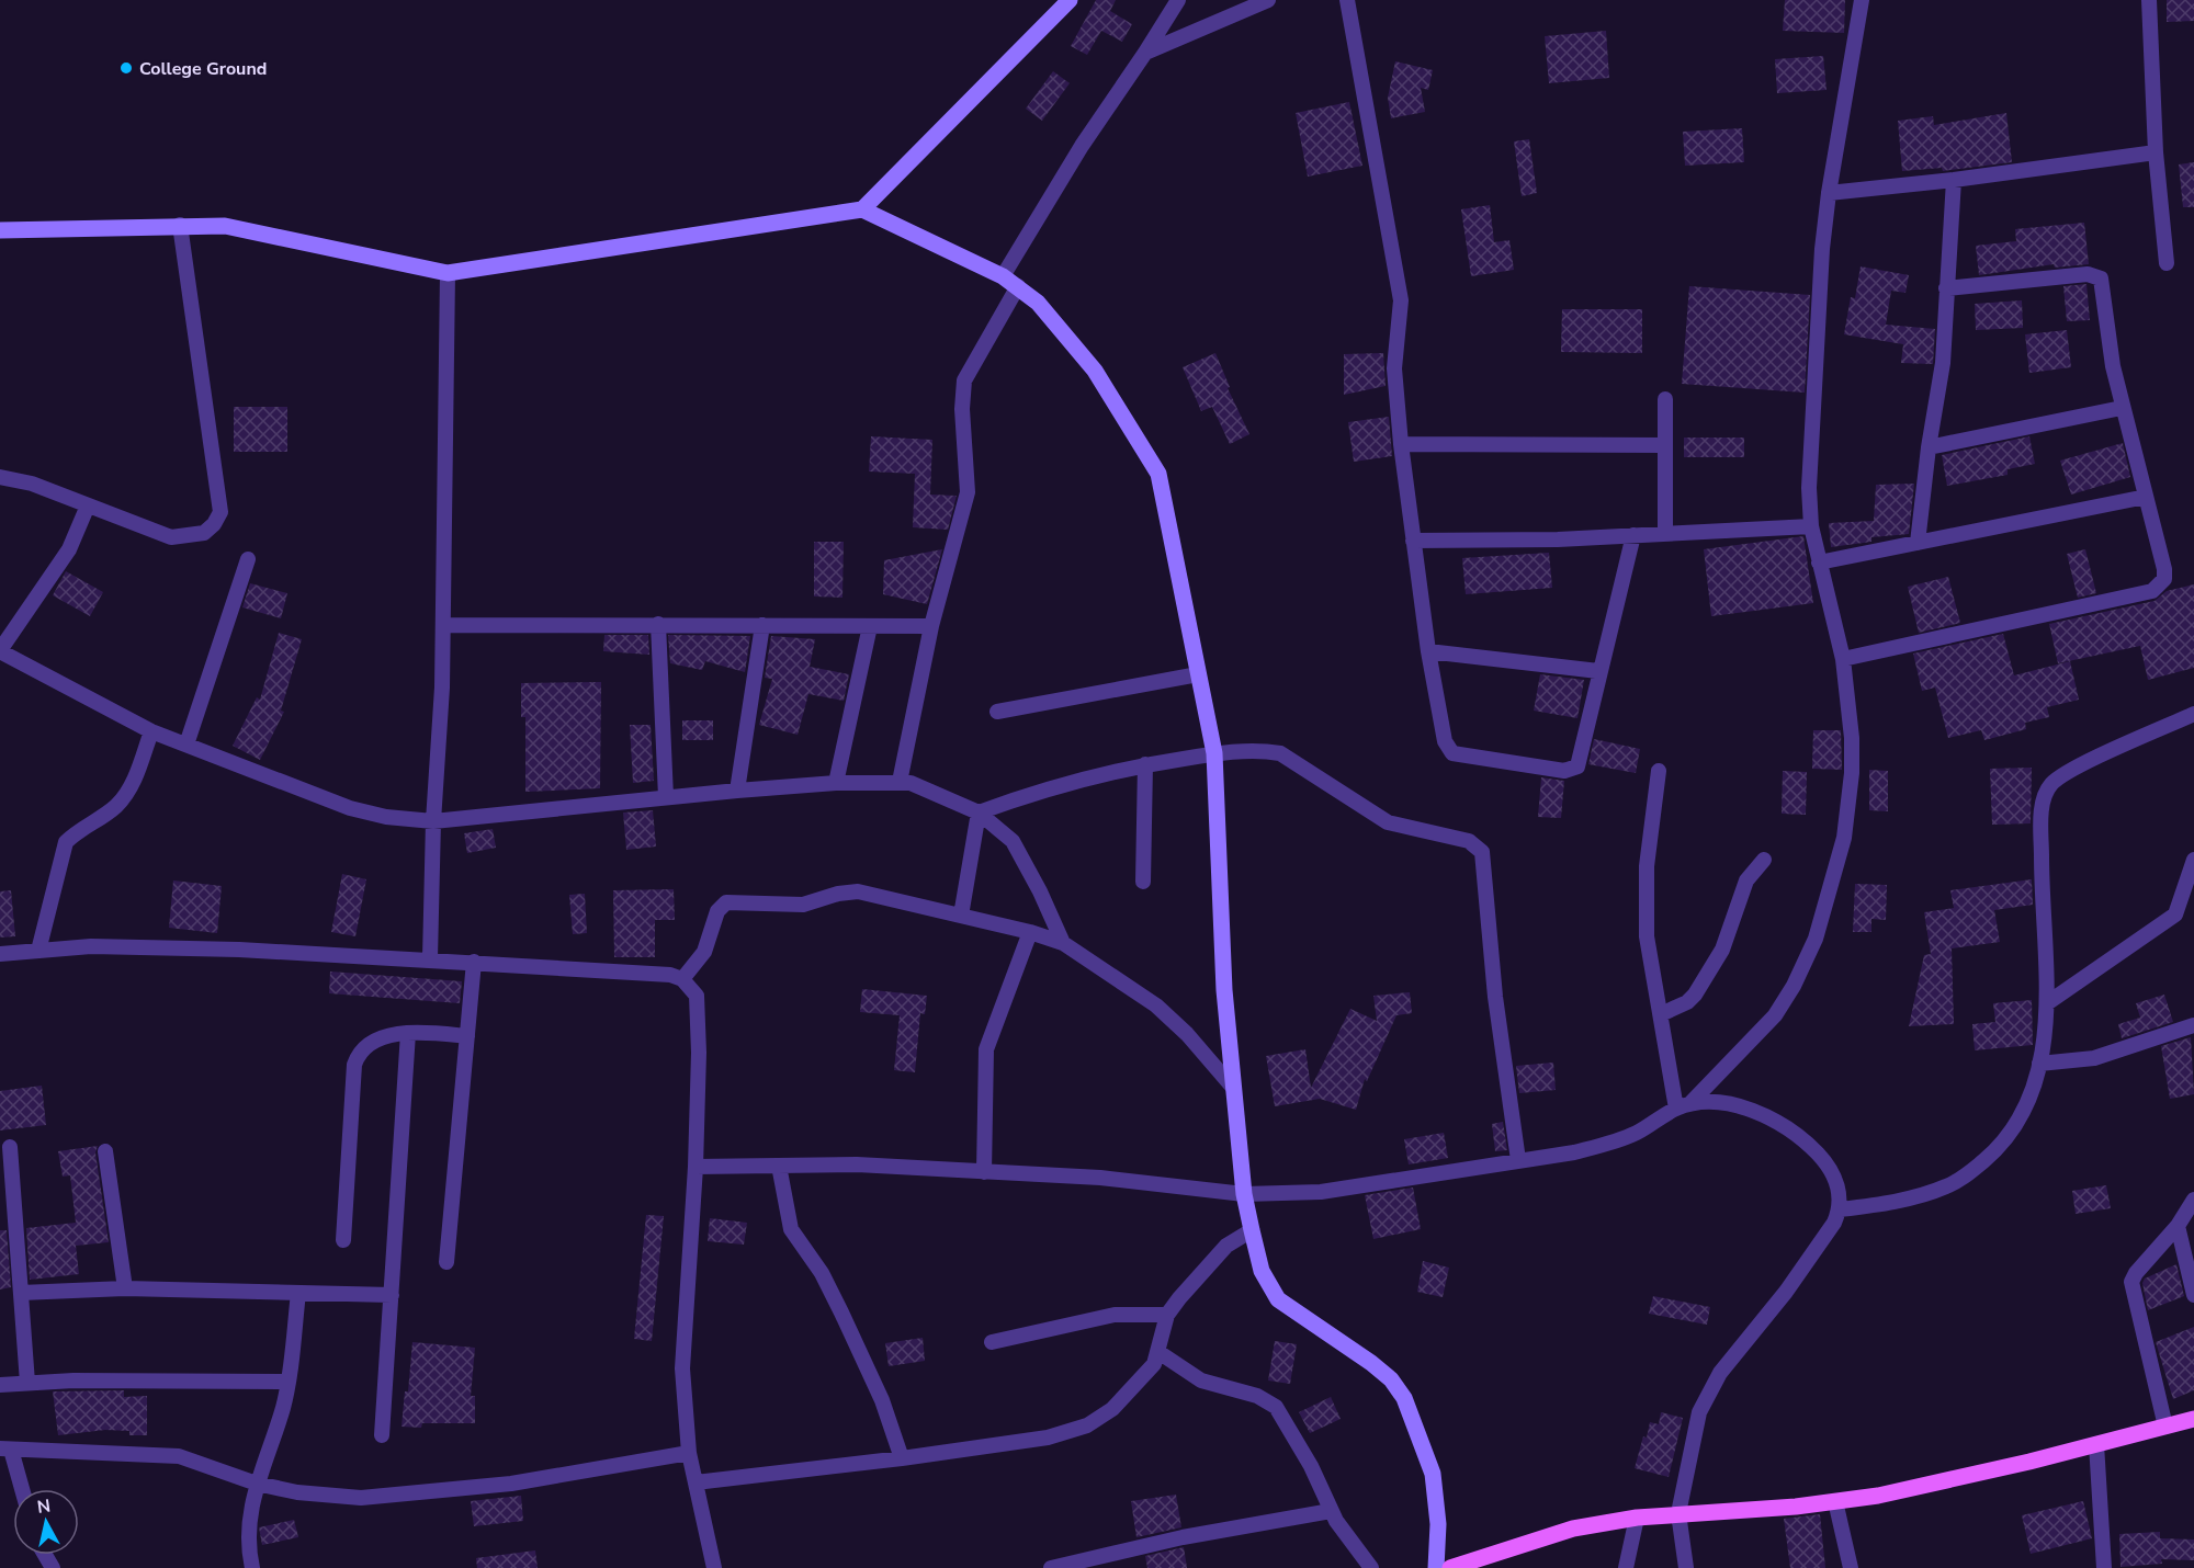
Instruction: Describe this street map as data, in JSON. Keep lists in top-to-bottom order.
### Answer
{
  "places": ["College Ground"],
  "north": "top"
}
